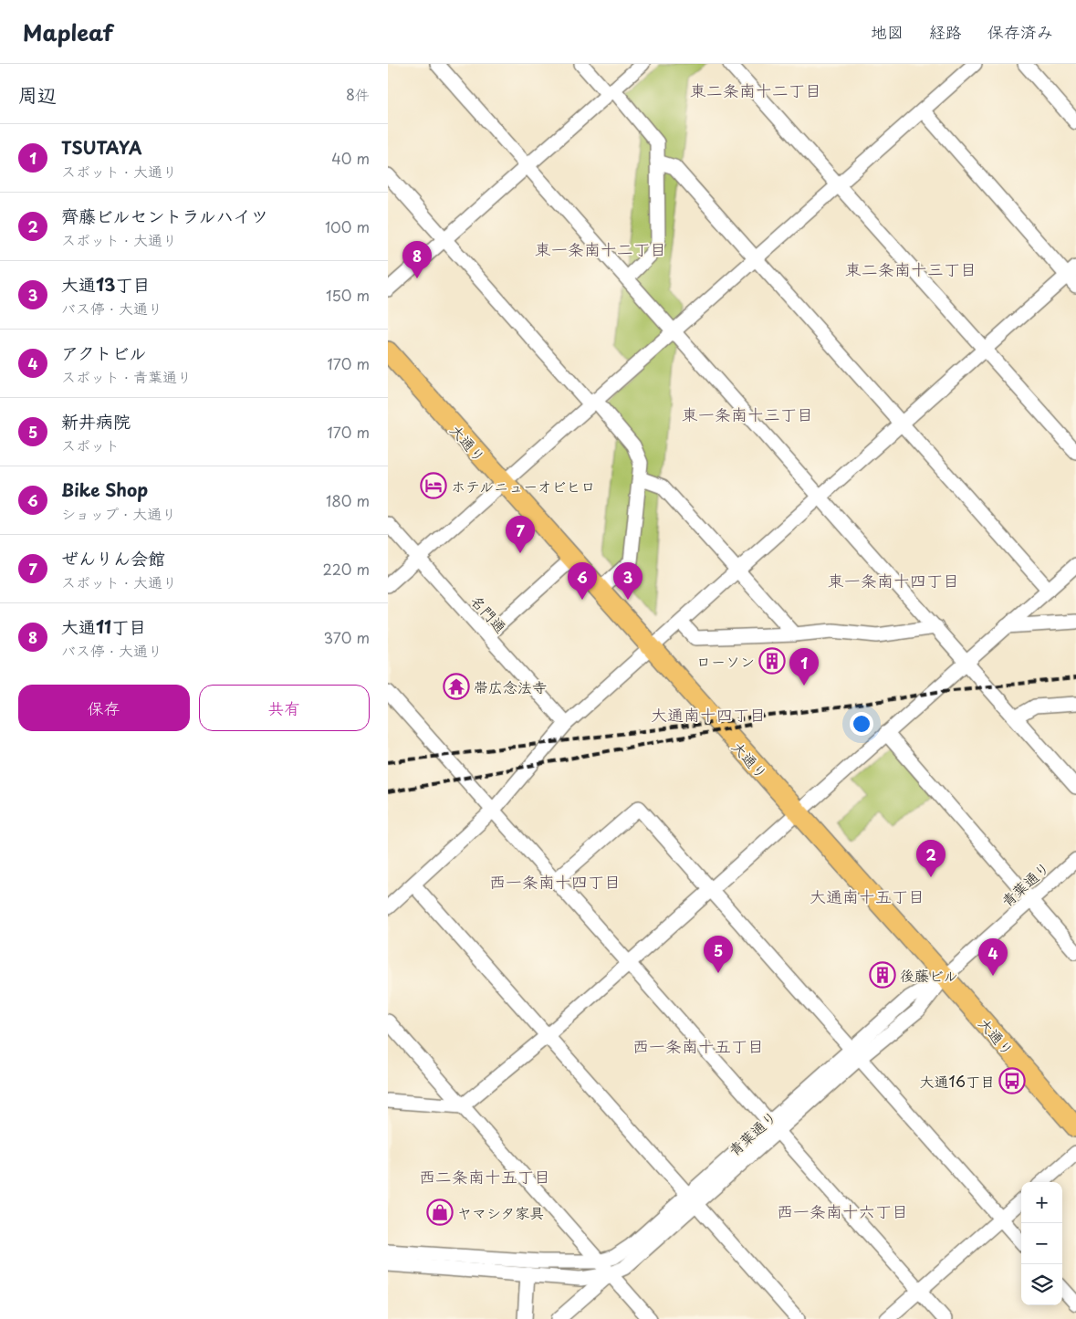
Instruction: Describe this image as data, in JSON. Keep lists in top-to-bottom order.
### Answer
{
  "streets": {
    "highway": ["大通り"],
    "street": ["名門通", "青葉通り"]
  },
  "crossings": [
    ["大通り", "青葉通り"]
  ],
  "districts": [
    "東二条南十二丁目",
    "東一条南十二丁目",
    "東二条南十三丁目",
    "東一条南十三丁目",
    "東一条南十四丁目",
    "大通南十四丁目",
    "西一条南十四丁目",
    "大通南十五丁目",
    "西一条南十五丁目",
    "西二条南十五丁目",
    "西一条南十六丁目"
  ],
  "places": {
    "hotel": ["ホテルニューオビヒロ"],
    "building": ["ローソン", "後藤ビル"],
    "temple": ["帯広念法寺"],
    "bus stop": ["大通16丁目"],
    "shop": ["ヤマシタ家具"]
  },
  "page": {
    "header": "Mapleaf",
    "nav": ["地図", "経路", "保存済み"],
    "heading": ["周辺", "8件"],
    "list": [
      {
        "mark": "1",
        "name": "TSUTAYA",
        "note": "スポット · 大通り",
        "value": "40 m"
      },
      {
        "mark": "2",
        "name": "齊藤ビルセントラルハイツ",
        "note": "スポット · 大通り",
        "value": "100 m"
      },
      {
        "mark": "3",
        "name": "大通13丁目",
        "note": "バス停 · 大通り",
        "value": "150 m"
      },
      {
        "mark": "4",
        "name": "アクトビル",
        "note": "スポット · 青葉通り",
        "value": "170 m"
      },
      {
        "mark": "5",
        "name": "新井病院",
        "note": "スポット",
        "value": "170 m"
      },
      {
        "mark": "6",
        "name": "Bike Shop",
        "note": "ショップ · 大通り",
        "value": "180 m"
      },
      {
        "mark": "7",
        "name": "ぜんりん会館",
        "note": "スポット · 大通り",
        "value": "220 m"
      },
      {
        "mark": "8",
        "name": "大通11丁目",
        "note": "バス停 · 大通り",
        "value": "370 m"
      }
    ],
    "pins": [
      "8",
      "7",
      "3",
      "6",
      "1",
      "2",
      "5",
      "4"
    ],
    "buttons": ["保存", "共有"],
    "map_buttons": ["+", "−"]
  }
}
